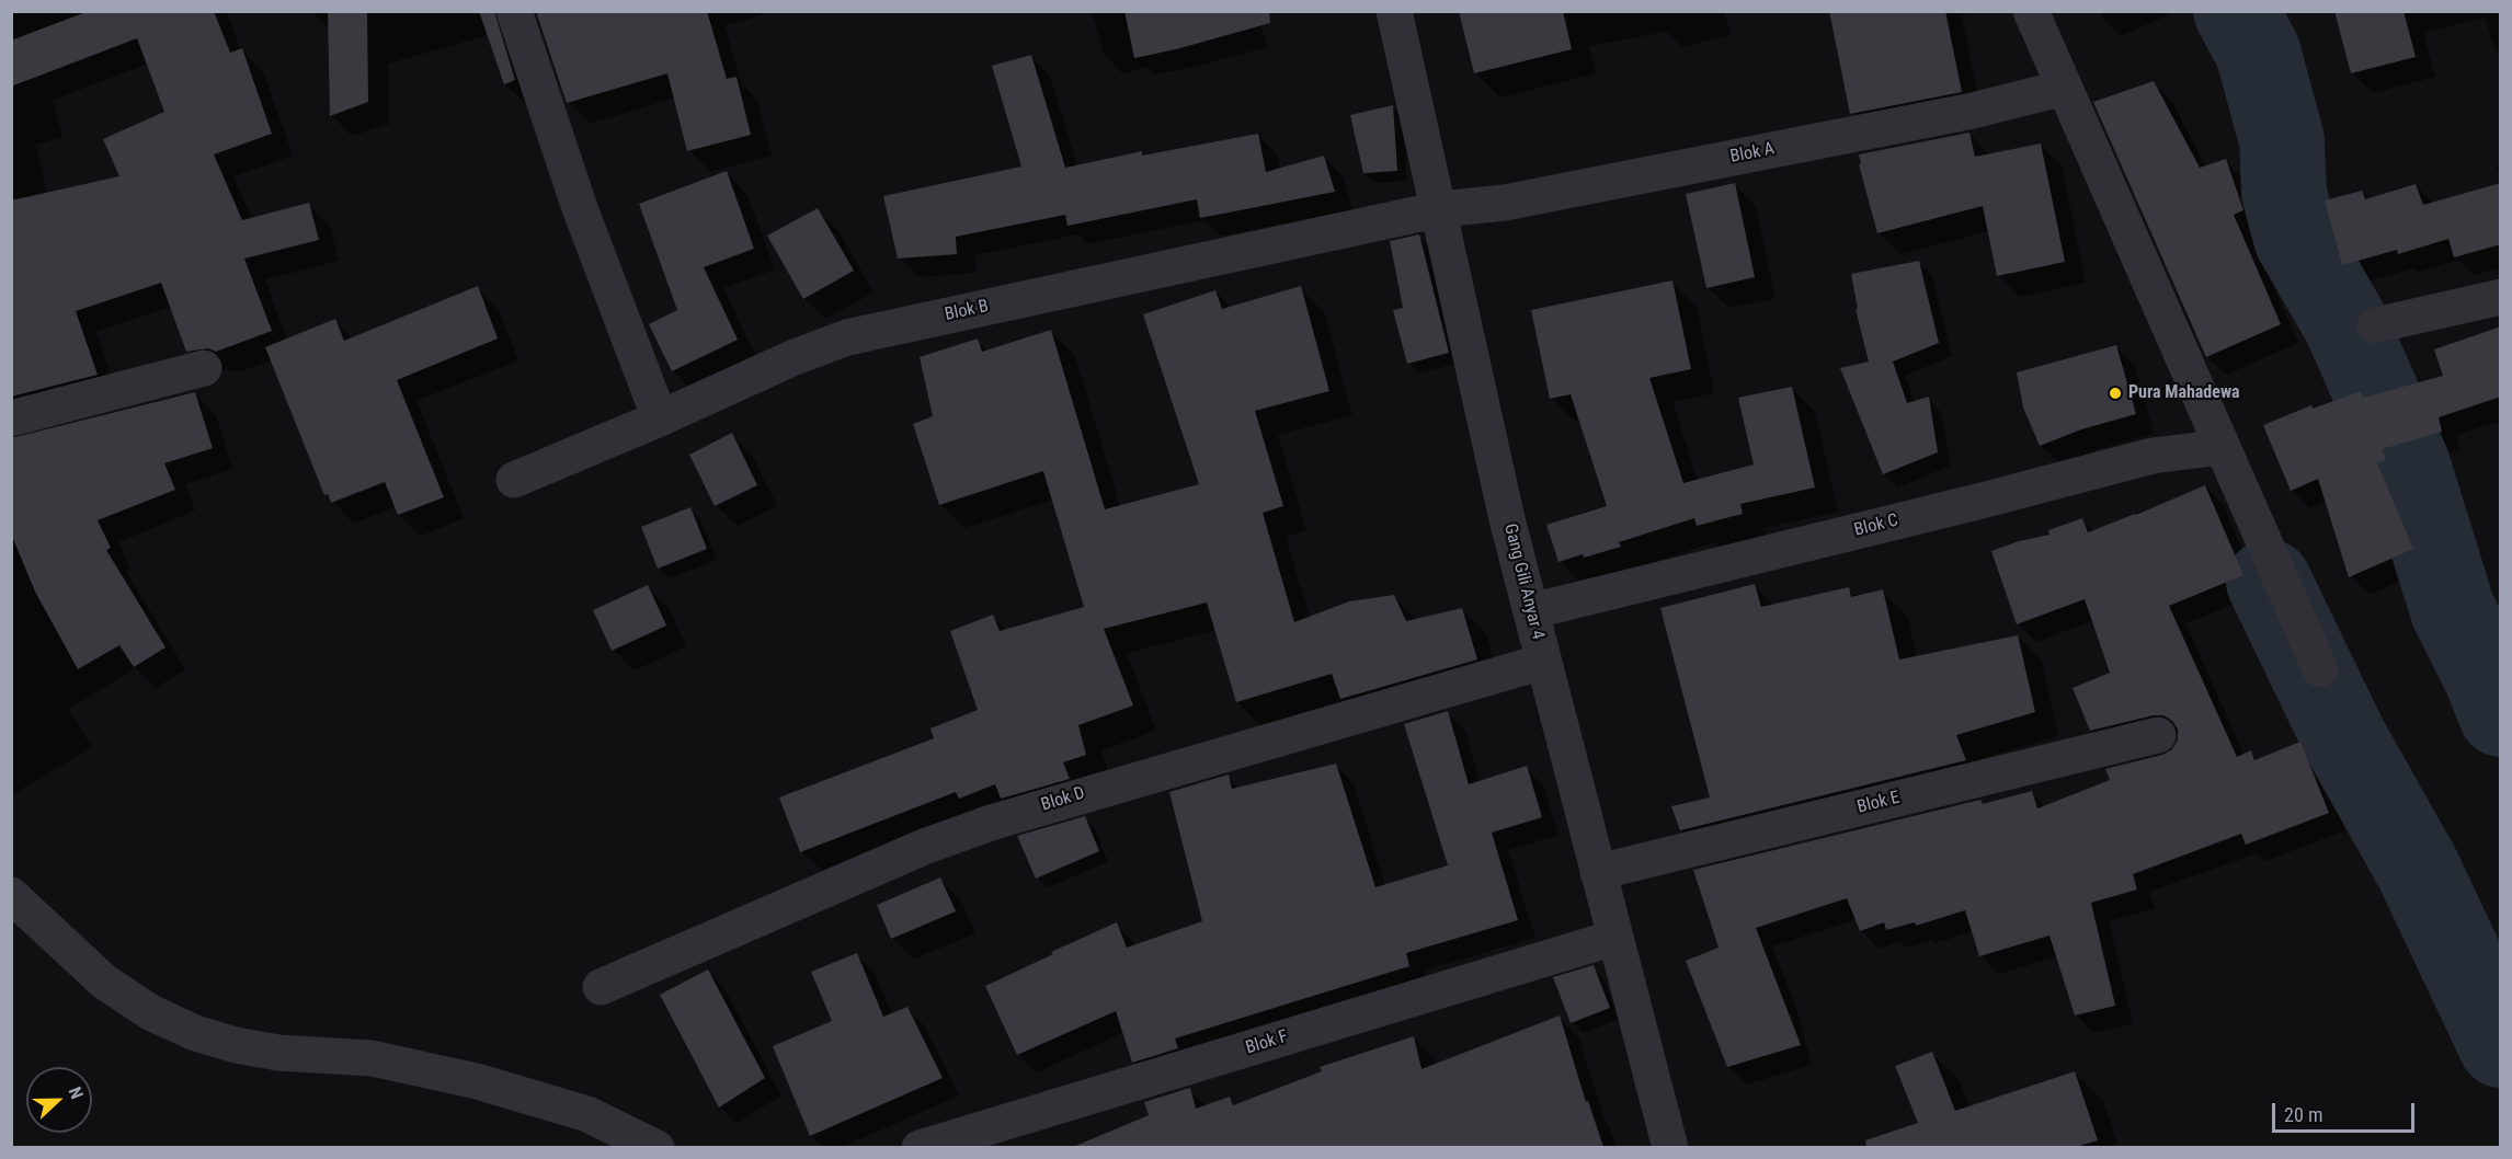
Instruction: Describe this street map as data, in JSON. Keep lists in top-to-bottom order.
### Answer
{
  "streets": {
    "street": [
      "Blok A",
      "Blok B",
      "Blok C",
      "Gang Gili Anyar 4",
      "Blok D",
      "Blok E",
      "Blok F"
    ]
  },
  "crossings": [
    ["Blok A", "Blok B"],
    ["Blok A", "Gang Gili Anyar 4"],
    ["Blok B", "Gang Gili Anyar 4"],
    ["Blok C", "Gang Gili Anyar 4"],
    ["Gang Gili Anyar 4", "Blok D"],
    ["Gang Gili Anyar 4", "Blok E"],
    ["Gang Gili Anyar 4", "Blok F"]
  ],
  "places": ["Pura Mahadewa"],
  "scale_bar": "20 m",
  "north": "right"
}
